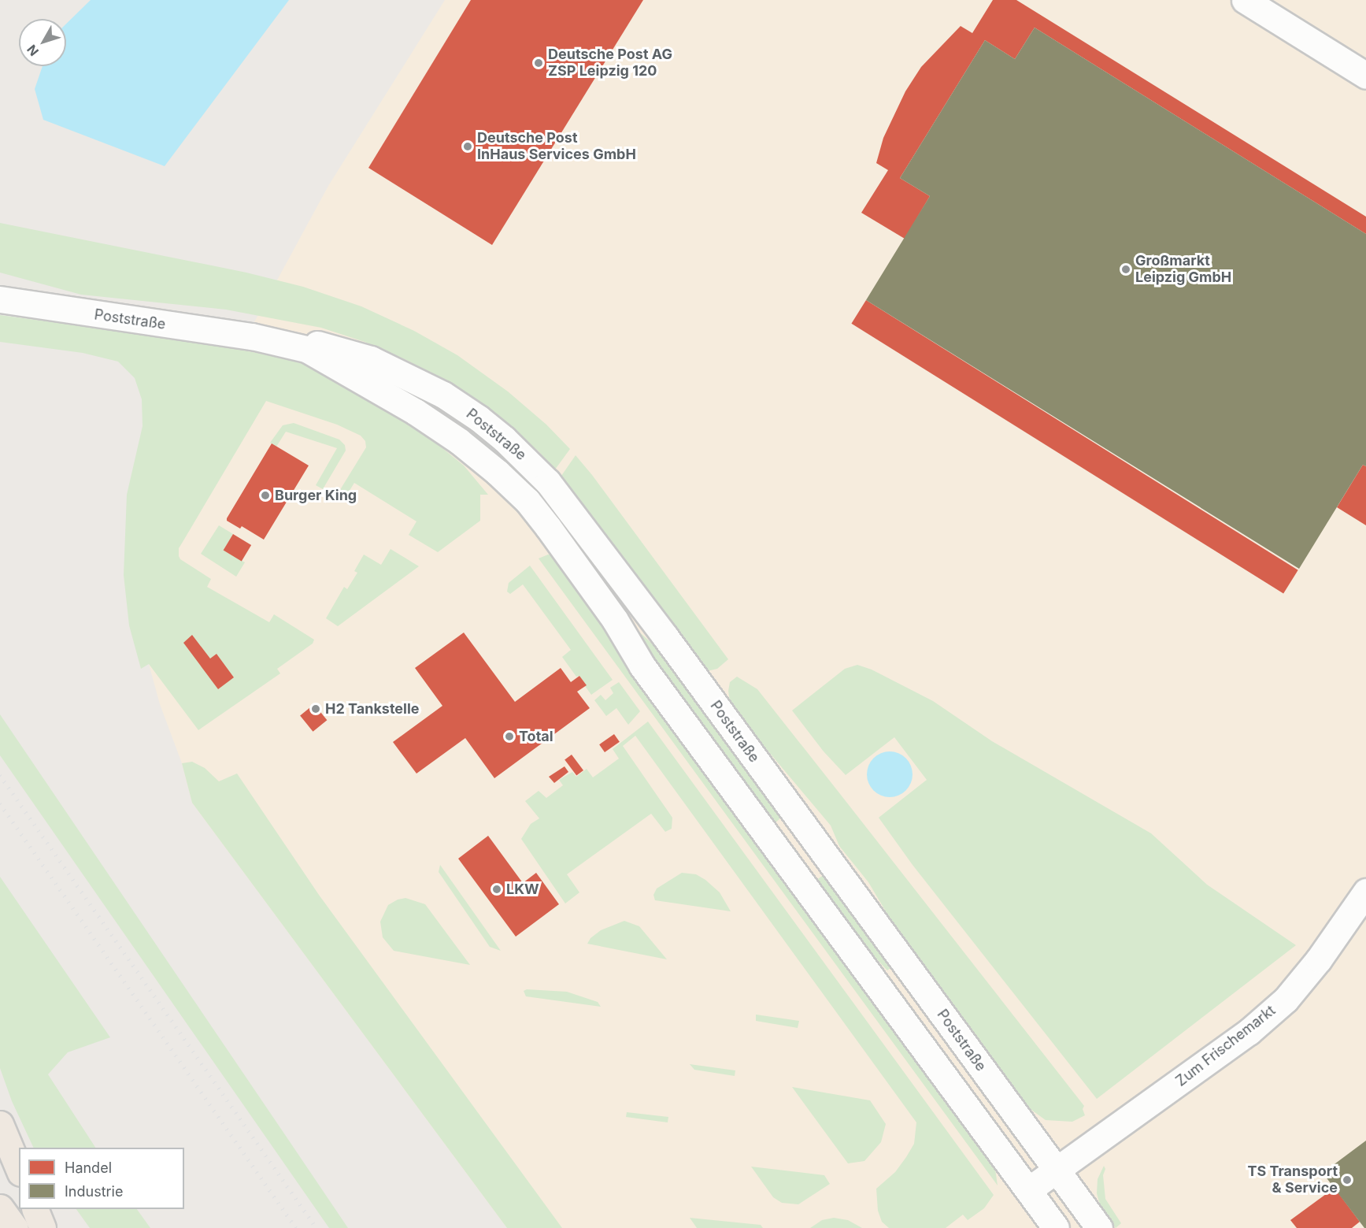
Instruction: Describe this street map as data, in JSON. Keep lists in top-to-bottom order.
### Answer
{
  "streets": {
    "street": ["Poststraße", "Zum Frischemarkt"]
  },
  "crossings": [
    ["Poststraße", "Zum Frischemarkt"]
  ],
  "places": [
    "Deutsche Post AG ZSP Leipzig 120",
    "Deutsche Post InHaus Services GmbH",
    "Großmarkt Leipzig GmbH",
    "Burger King",
    "H2 Tankstelle",
    "Total",
    "LKW",
    "TS Transport & Service"
  ],
  "legend": ["Handel", "Industrie"],
  "north": "bottom left"
}
